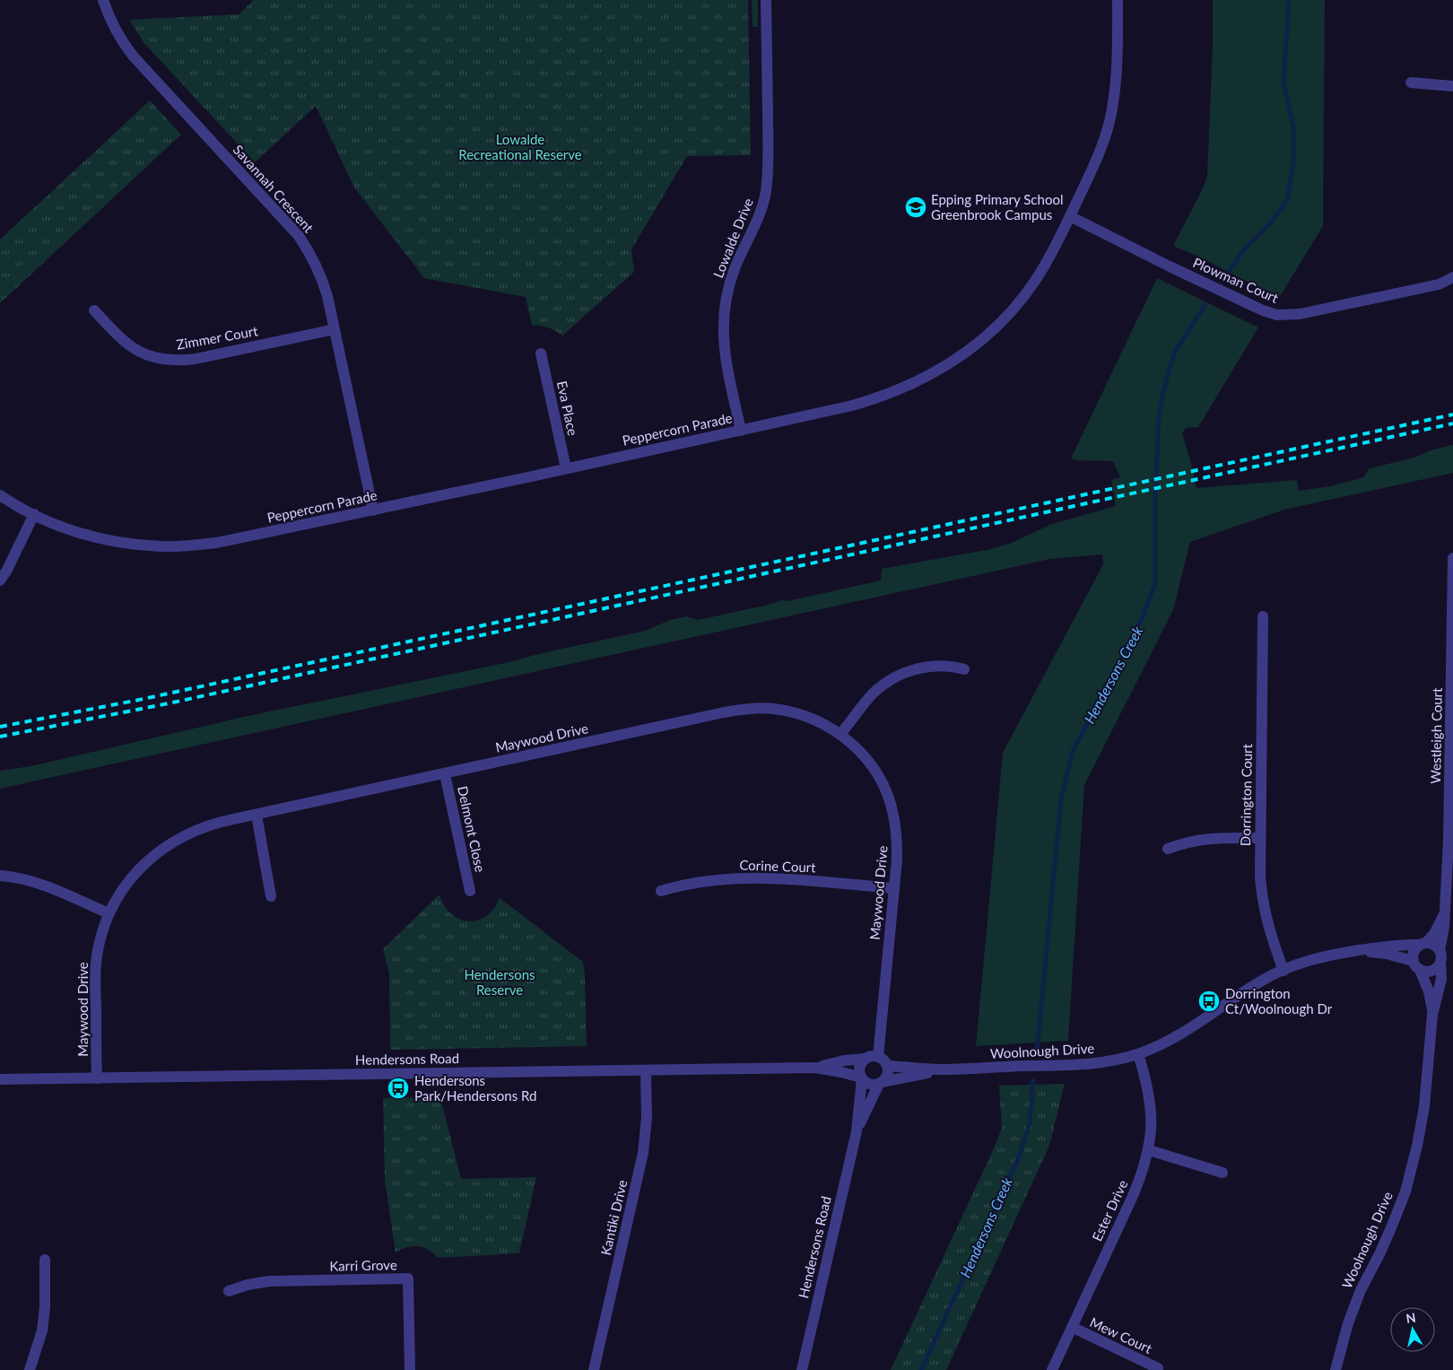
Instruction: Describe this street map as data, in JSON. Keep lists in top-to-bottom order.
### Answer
{
  "streets": {
    "street": [
      "Savannah Crescent",
      "Lowalde Drive",
      "Plowman Court",
      "Zimmer Court",
      "Eva Place",
      "Peppercorn Parade",
      "Westleigh Court",
      "Maywood Drive",
      "Dorrington Court",
      "Delmont Close",
      "Corine Court",
      "Woolnough Drive",
      "Hendersons Road",
      "Ester Drive",
      "Kantiki Drive",
      "Karri Grove",
      "Mew Court"
    ]
  },
  "crossings": [
    ["Savannah Crescent", "Zimmer Court"],
    ["Savannah Crescent", "Peppercorn Parade"],
    ["Lowalde Drive", "Peppercorn Parade"],
    ["Plowman Court", "Peppercorn Parade"],
    ["Eva Place", "Peppercorn Parade"],
    ["Westleigh Court", "Woolnough Drive"],
    ["Maywood Drive", "Delmont Close"],
    ["Maywood Drive", "Corine Court"],
    ["Maywood Drive", "Woolnough Drive"],
    ["Maywood Drive", "Hendersons Road"],
    ["Dorrington Court", "Woolnough Drive"],
    ["Woolnough Drive", "Hendersons Road"],
    ["Woolnough Drive", "Ester Drive"],
    ["Hendersons Road", "Kantiki Drive"],
    ["Ester Drive", "Mew Court"]
  ],
  "water": ["Hendersons Creek"],
  "parks": ["Lowalde Recreational Reserve", "Hendersons Reserve"],
  "places": {
    "school or university": ["Epping Primary School Greenbrook Campus"],
    "bus stop": ["Dorrington Ct/Woolnough Dr", "Hendersons Park/Hendersons Rd"]
  },
  "north": "top"
}
